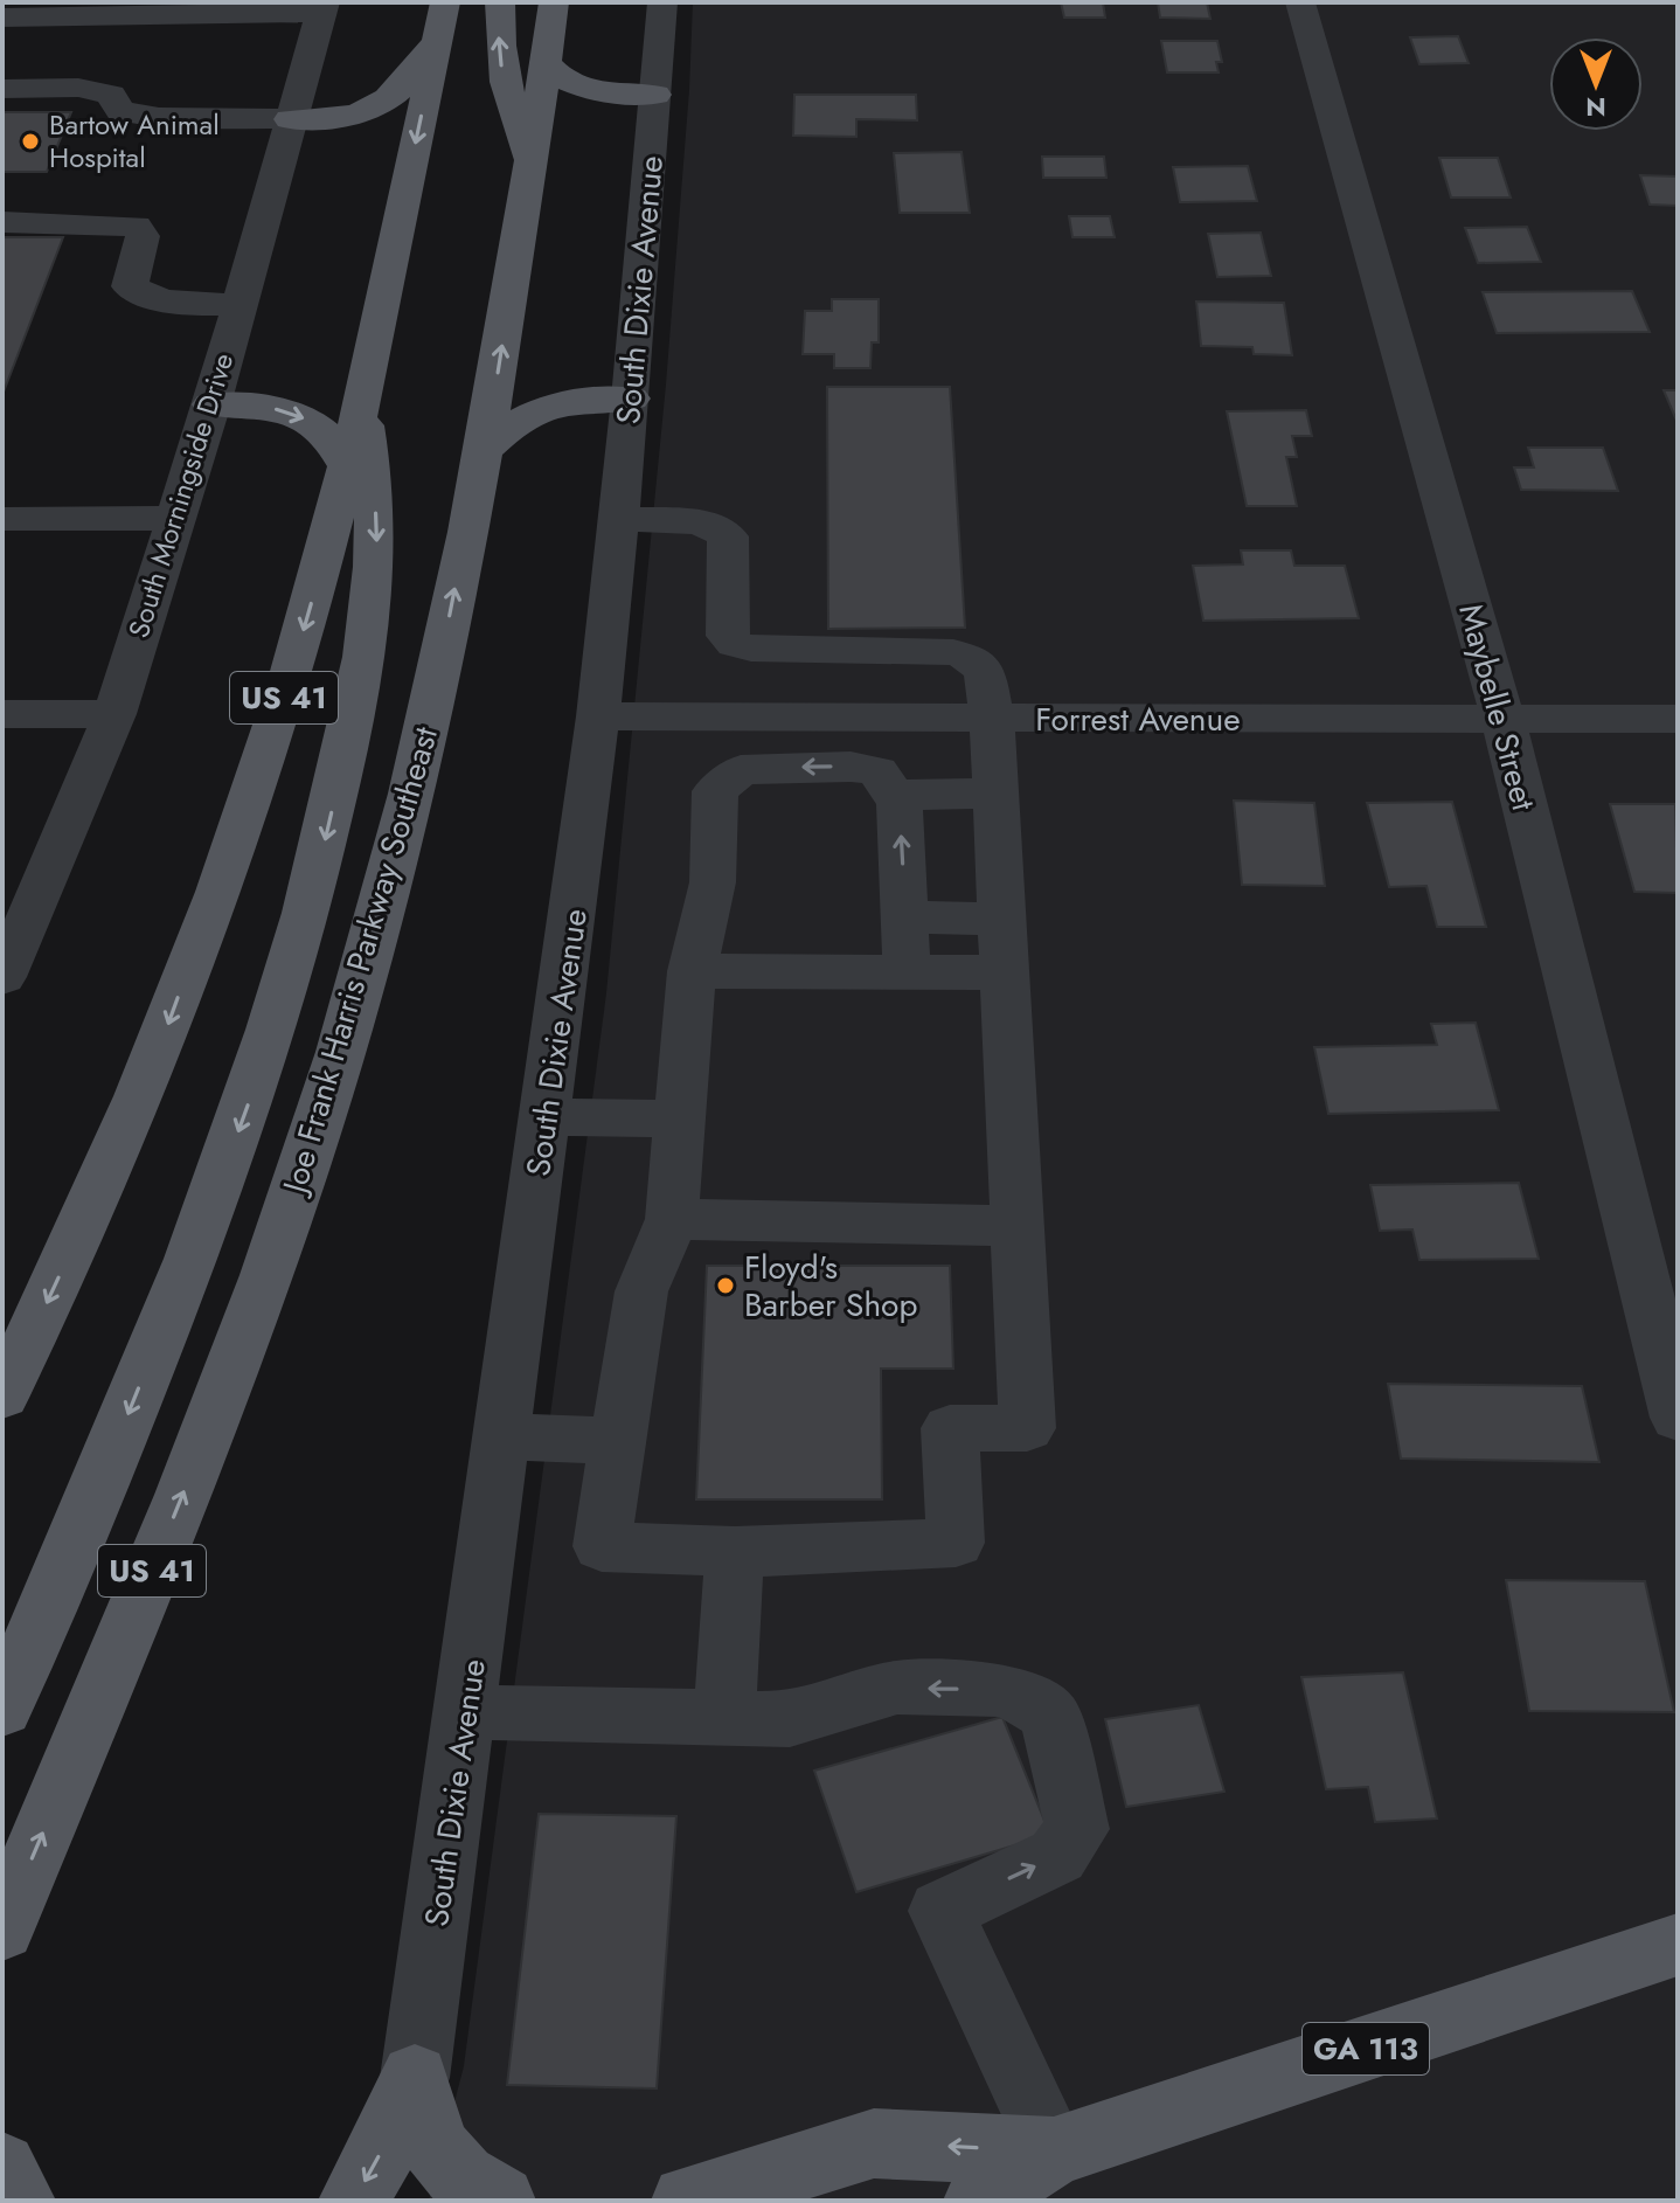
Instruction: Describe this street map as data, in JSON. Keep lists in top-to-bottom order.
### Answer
{
  "streets": {
    "main road": ["US 41", "Joe Frank Harris Parkway Southeast", "GA 113"],
    "street": [
      "South Dixie Avenue",
      "South Morningside Drive",
      "Maybelle Street",
      "Forrest Avenue"
    ]
  },
  "crossings": [
    ["South Dixie Avenue", "Forrest Avenue"],
    ["Maybelle Street", "Forrest Avenue"]
  ],
  "places": ["Bartow Animal Hospital", "Floyd's Barber Shop"],
  "north": "bottom"
}
